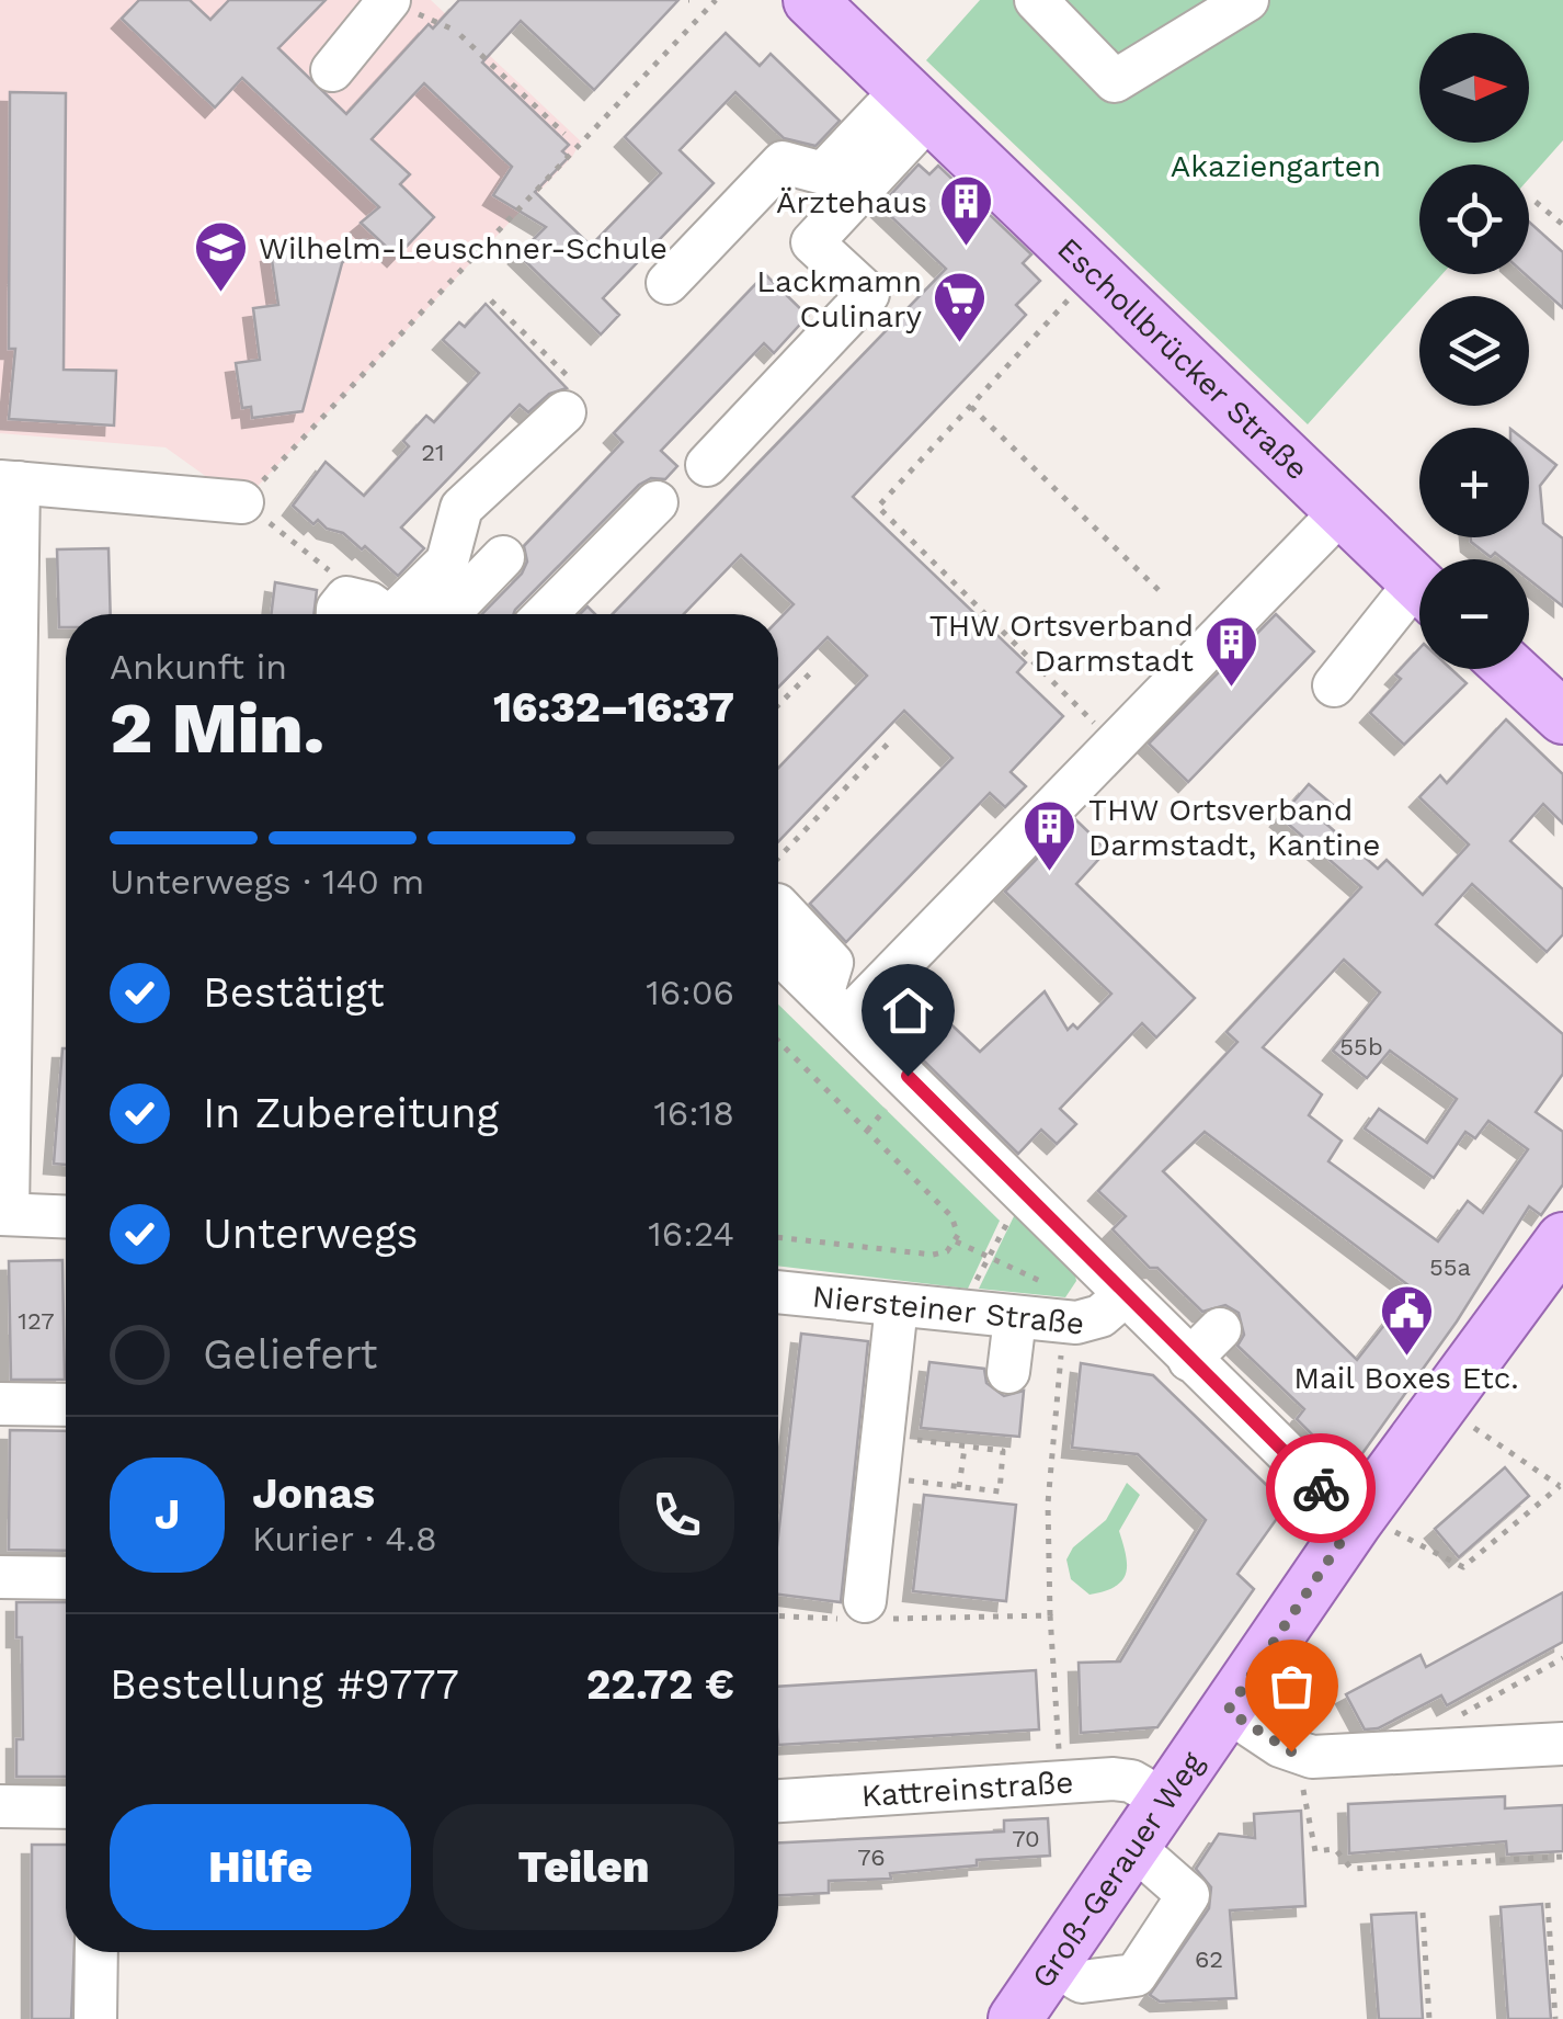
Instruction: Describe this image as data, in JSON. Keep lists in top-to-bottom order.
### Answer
{
  "streets": {
    "main road": ["Eschollbrücker Straße", "Groß-Gerauer Weg"],
    "street": ["Niersteiner Straße", "Kattreinstraße"]
  },
  "crossings": [
    ["Kattreinstraße", "Groß-Gerauer Weg"]
  ],
  "parks": ["Akaziengarten"],
  "places": {
    "building": ["Ärztehaus", "THW Ortsverband Darmstadt", "THW Ortsverband Darmstadt, Kantine"],
    "school or university": ["Wilhelm-Leuschner-Schule"],
    "supermarket": ["Lackmamn Culinary"],
    "public building": ["Mail Boxes Etc."]
  },
  "house_numbers": [
    "21",
    "55b",
    "55a",
    "127",
    "70",
    "76",
    "62"
  ],
  "north": "right",
  "page": {
    "map_buttons": ["+", "−"],
    "heading": ["2 Min.", "Ankunft in", "16:32–16:37"],
    "panel": [
      "Jonas",
      "Kurier · 4.8",
      "Bestellung #9777",
      "22.72 €"
    ],
    "bar": "Unterwegs · 140 m",
    "list": [
      ["Bestätigt", "16:06"],
      ["In Zubereitung", "16:18"],
      ["Unterwegs", "16:24"],
      "Geliefert"
    ],
    "round": "J",
    "buttons": ["Hilfe", "Teilen"]
  }
}
